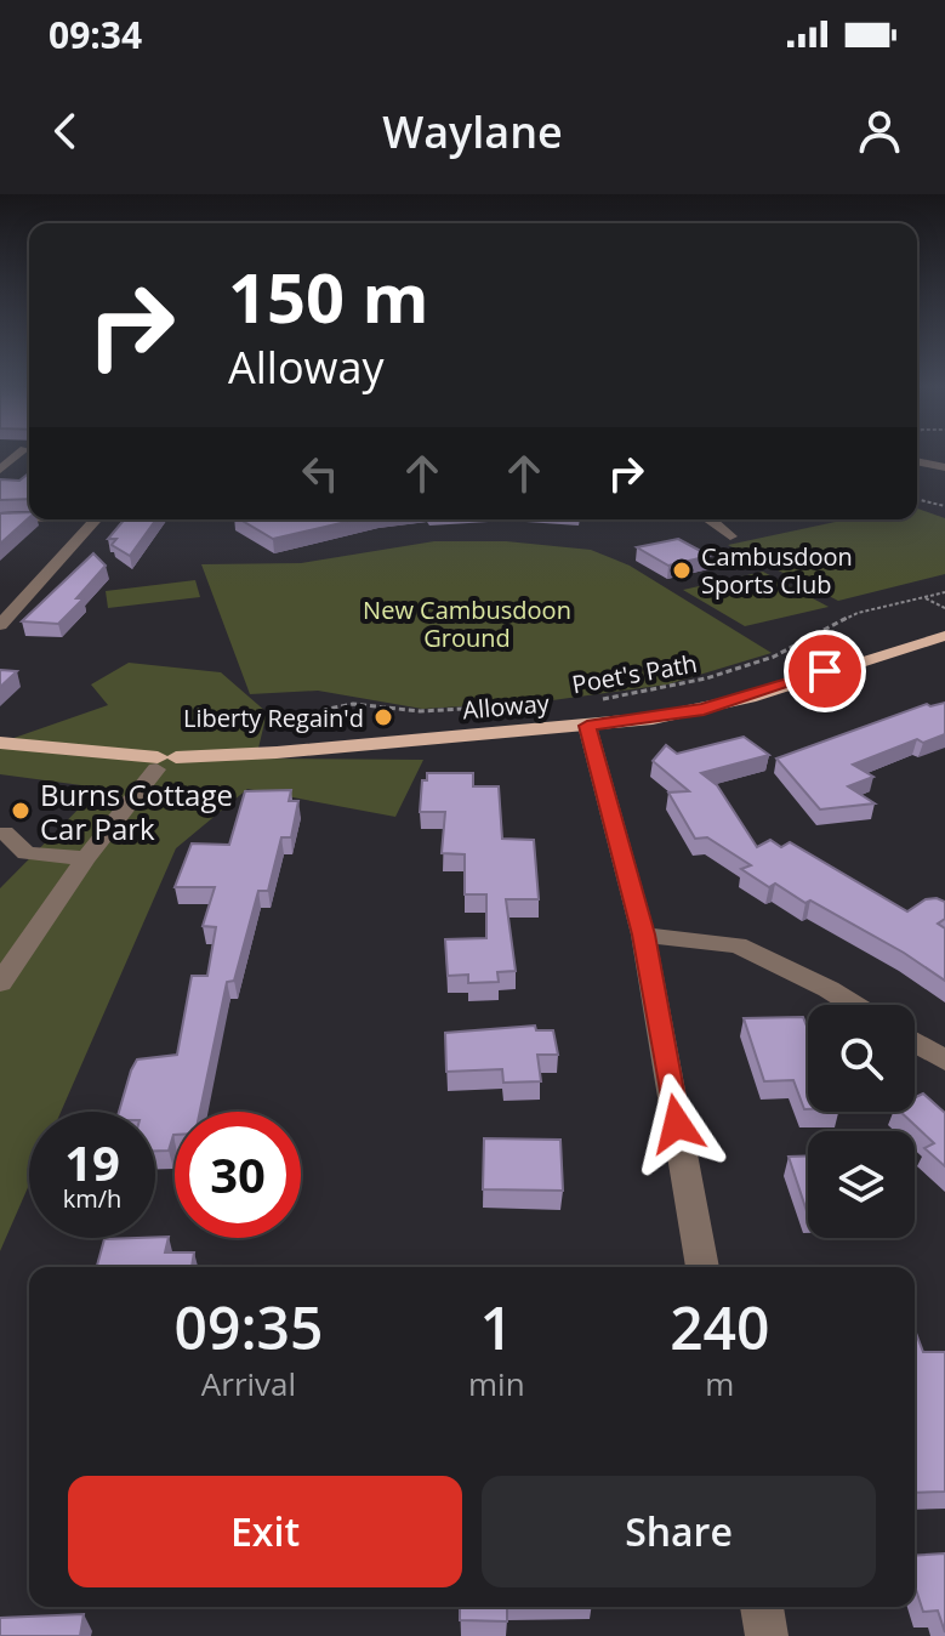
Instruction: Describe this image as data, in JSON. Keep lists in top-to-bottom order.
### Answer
{
  "streets": {
    "main road": ["Alloway"],
    "path": ["Poet's Path"]
  },
  "crossings": [
    ["Poet's Path", "Alloway"]
  ],
  "parks": ["New Cambusdoon Ground"],
  "places": ["Cambusdoon Sports Club", "Liberty Regain'd", "Burns Cottage Car Park"],
  "page": {
    "status": "09:34",
    "header": "Waylane",
    "turn": ["150 m", "Alloway"],
    "speed": "19 km/h",
    "limit": "30",
    "eta": [
      "09:35",
      "Arrival",
      "1",
      "min",
      "240",
      "m"
    ],
    "buttons": ["Exit", "Share"]
  }
}
